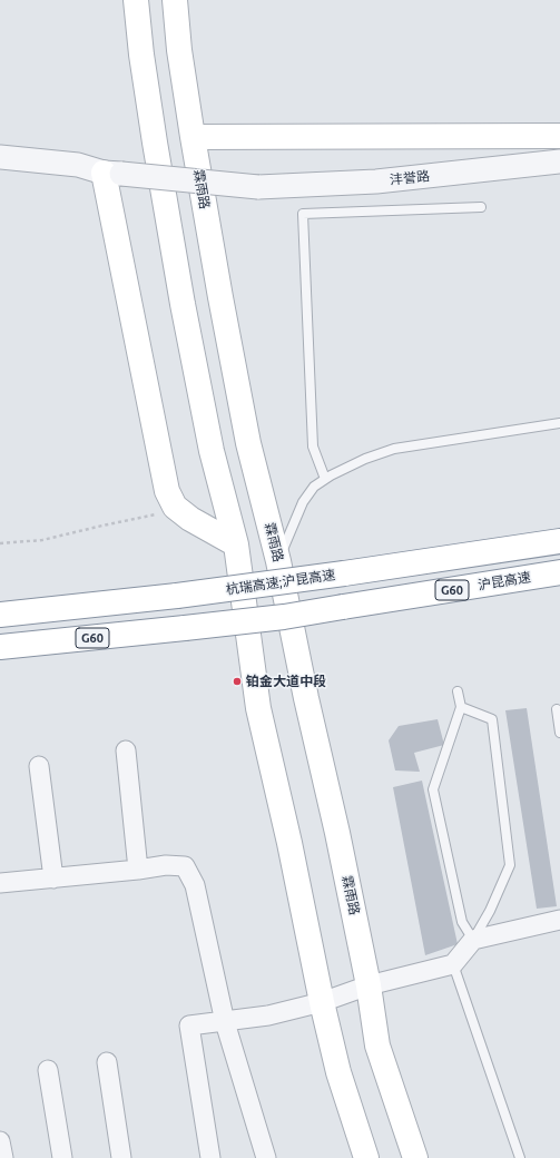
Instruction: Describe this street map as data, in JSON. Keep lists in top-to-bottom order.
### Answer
{
  "streets": {
    "main road": [
      "霖雨路",
      "沪昆高速",
      "杭瑞高速;沪昆高速",
      "G60"
    ],
    "street": ["沣誉路"]
  },
  "places": ["铂金大道中段"]
}
